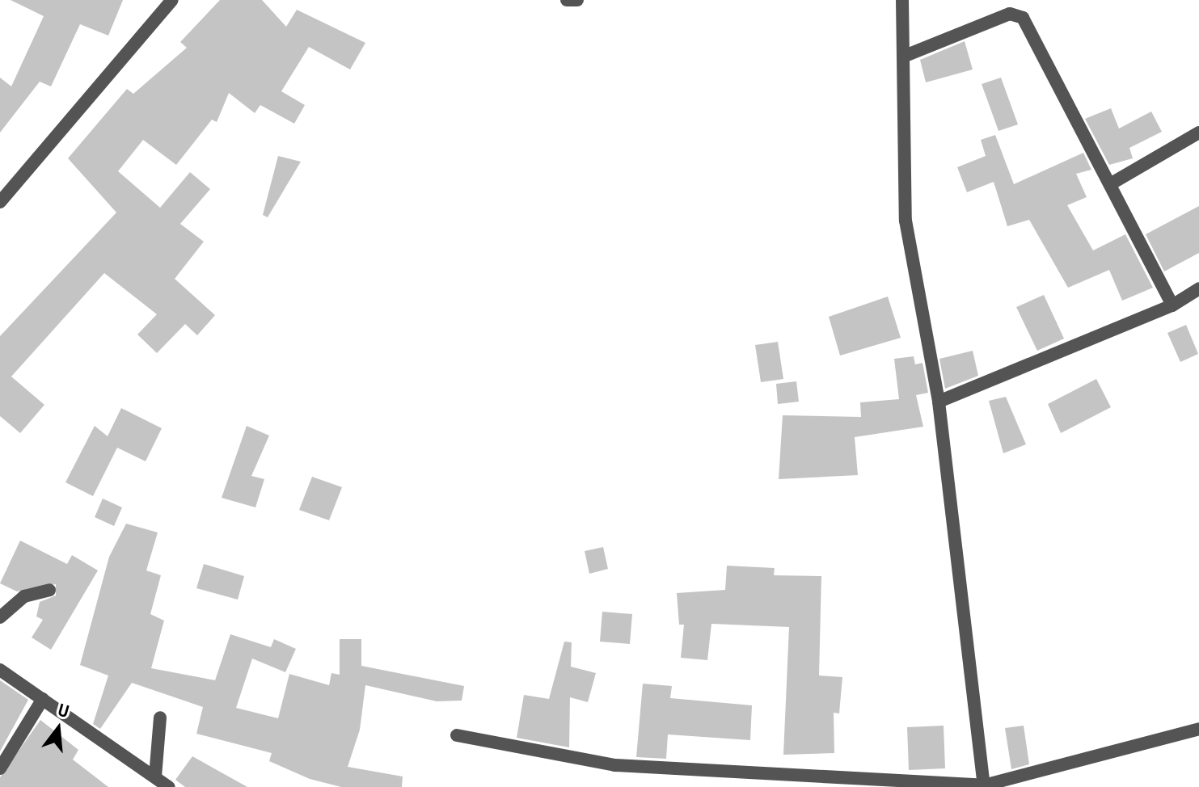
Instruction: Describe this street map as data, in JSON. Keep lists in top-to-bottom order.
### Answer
{
  "north": "top"
}
